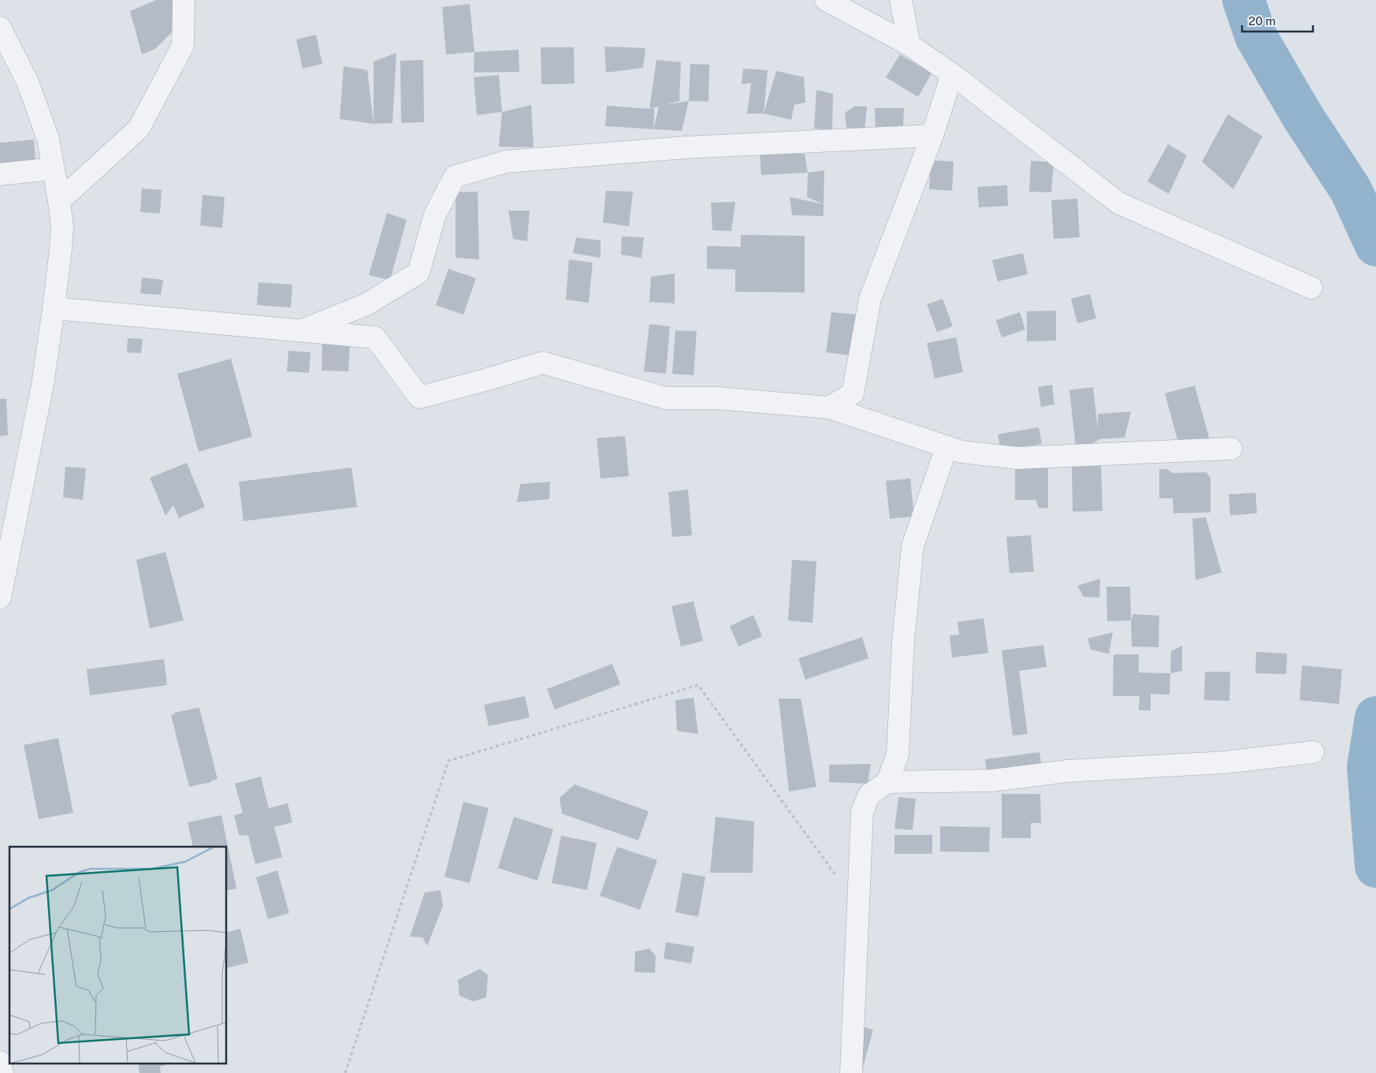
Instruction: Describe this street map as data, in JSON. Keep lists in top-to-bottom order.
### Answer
{
  "scale_bar": "20 m"
}
